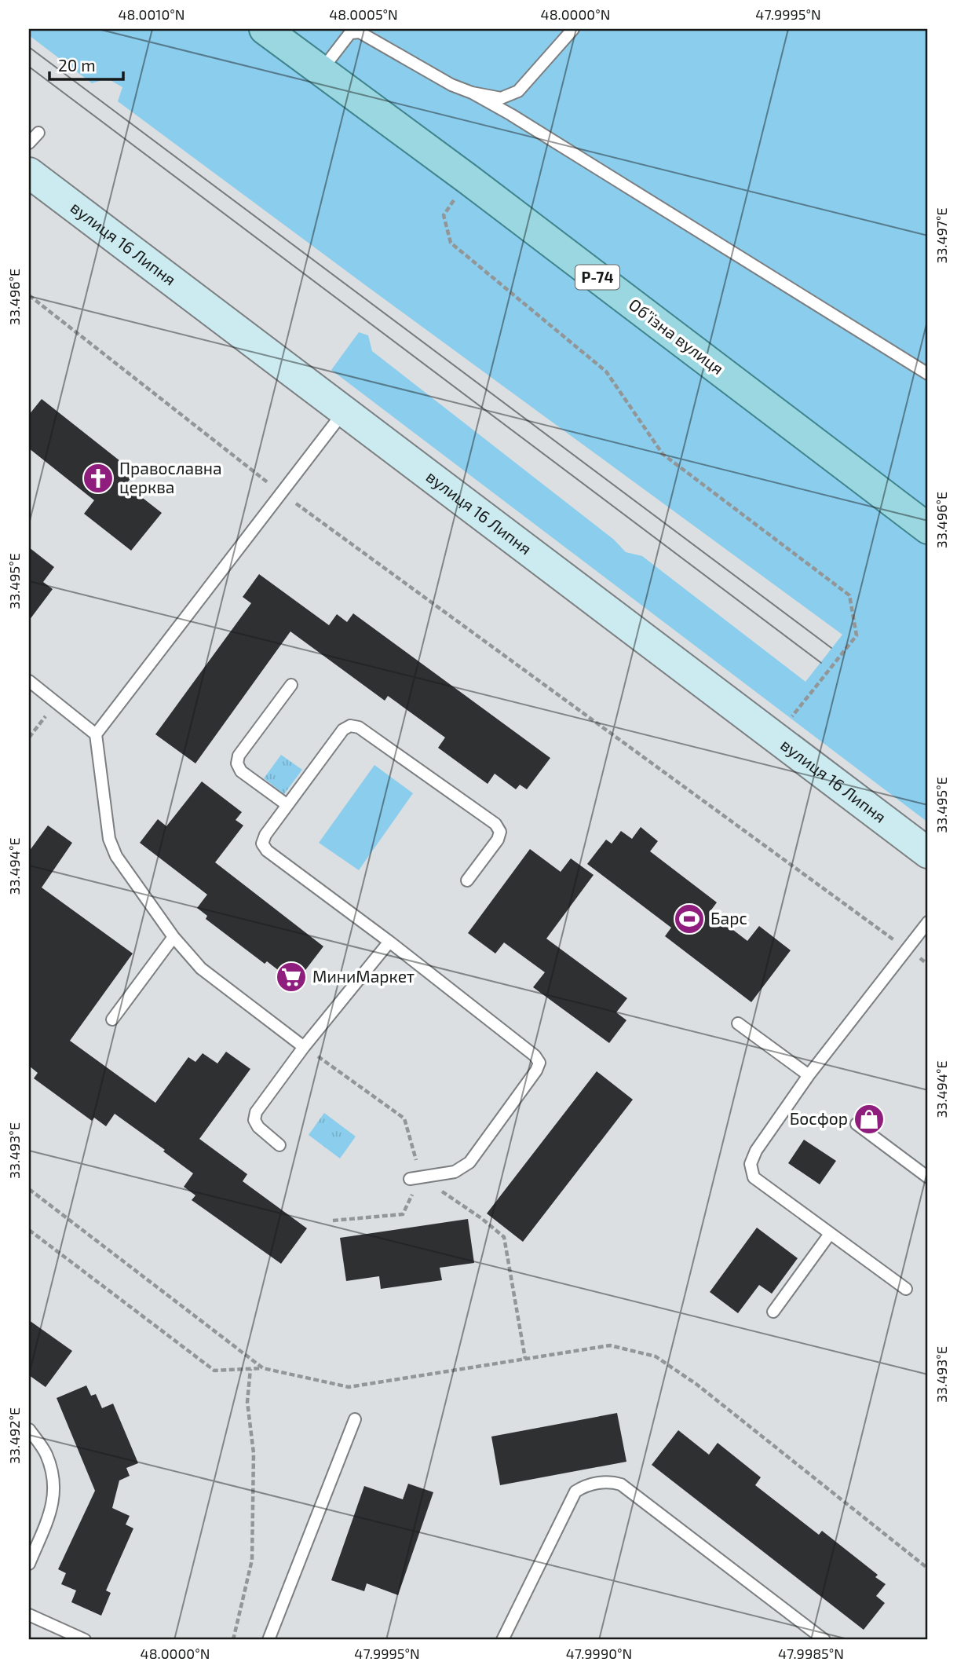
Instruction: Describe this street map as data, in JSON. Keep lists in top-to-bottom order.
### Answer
{
  "streets": {
    "main road": ["Р-74", "Обʼїзна вулиця"],
    "street": ["вулиця 16 Липня"]
  },
  "places": {
    "church": ["Православна церква"],
    "sports": ["Барс"],
    "supermarket": ["МиниМаркет"],
    "shop": ["Босфор"]
  },
  "scale_bar": "20 m",
  "coordinates": [
    "48.0010°N",
    "48.0005°N",
    "48.0000°N",
    "47.9995°N",
    "33.497°E",
    "33.496°E",
    "33.495°E",
    "33.494°E",
    "33.493°E",
    "33.492°E",
    "47.9990°N",
    "47.9985°N"
  ]
}
